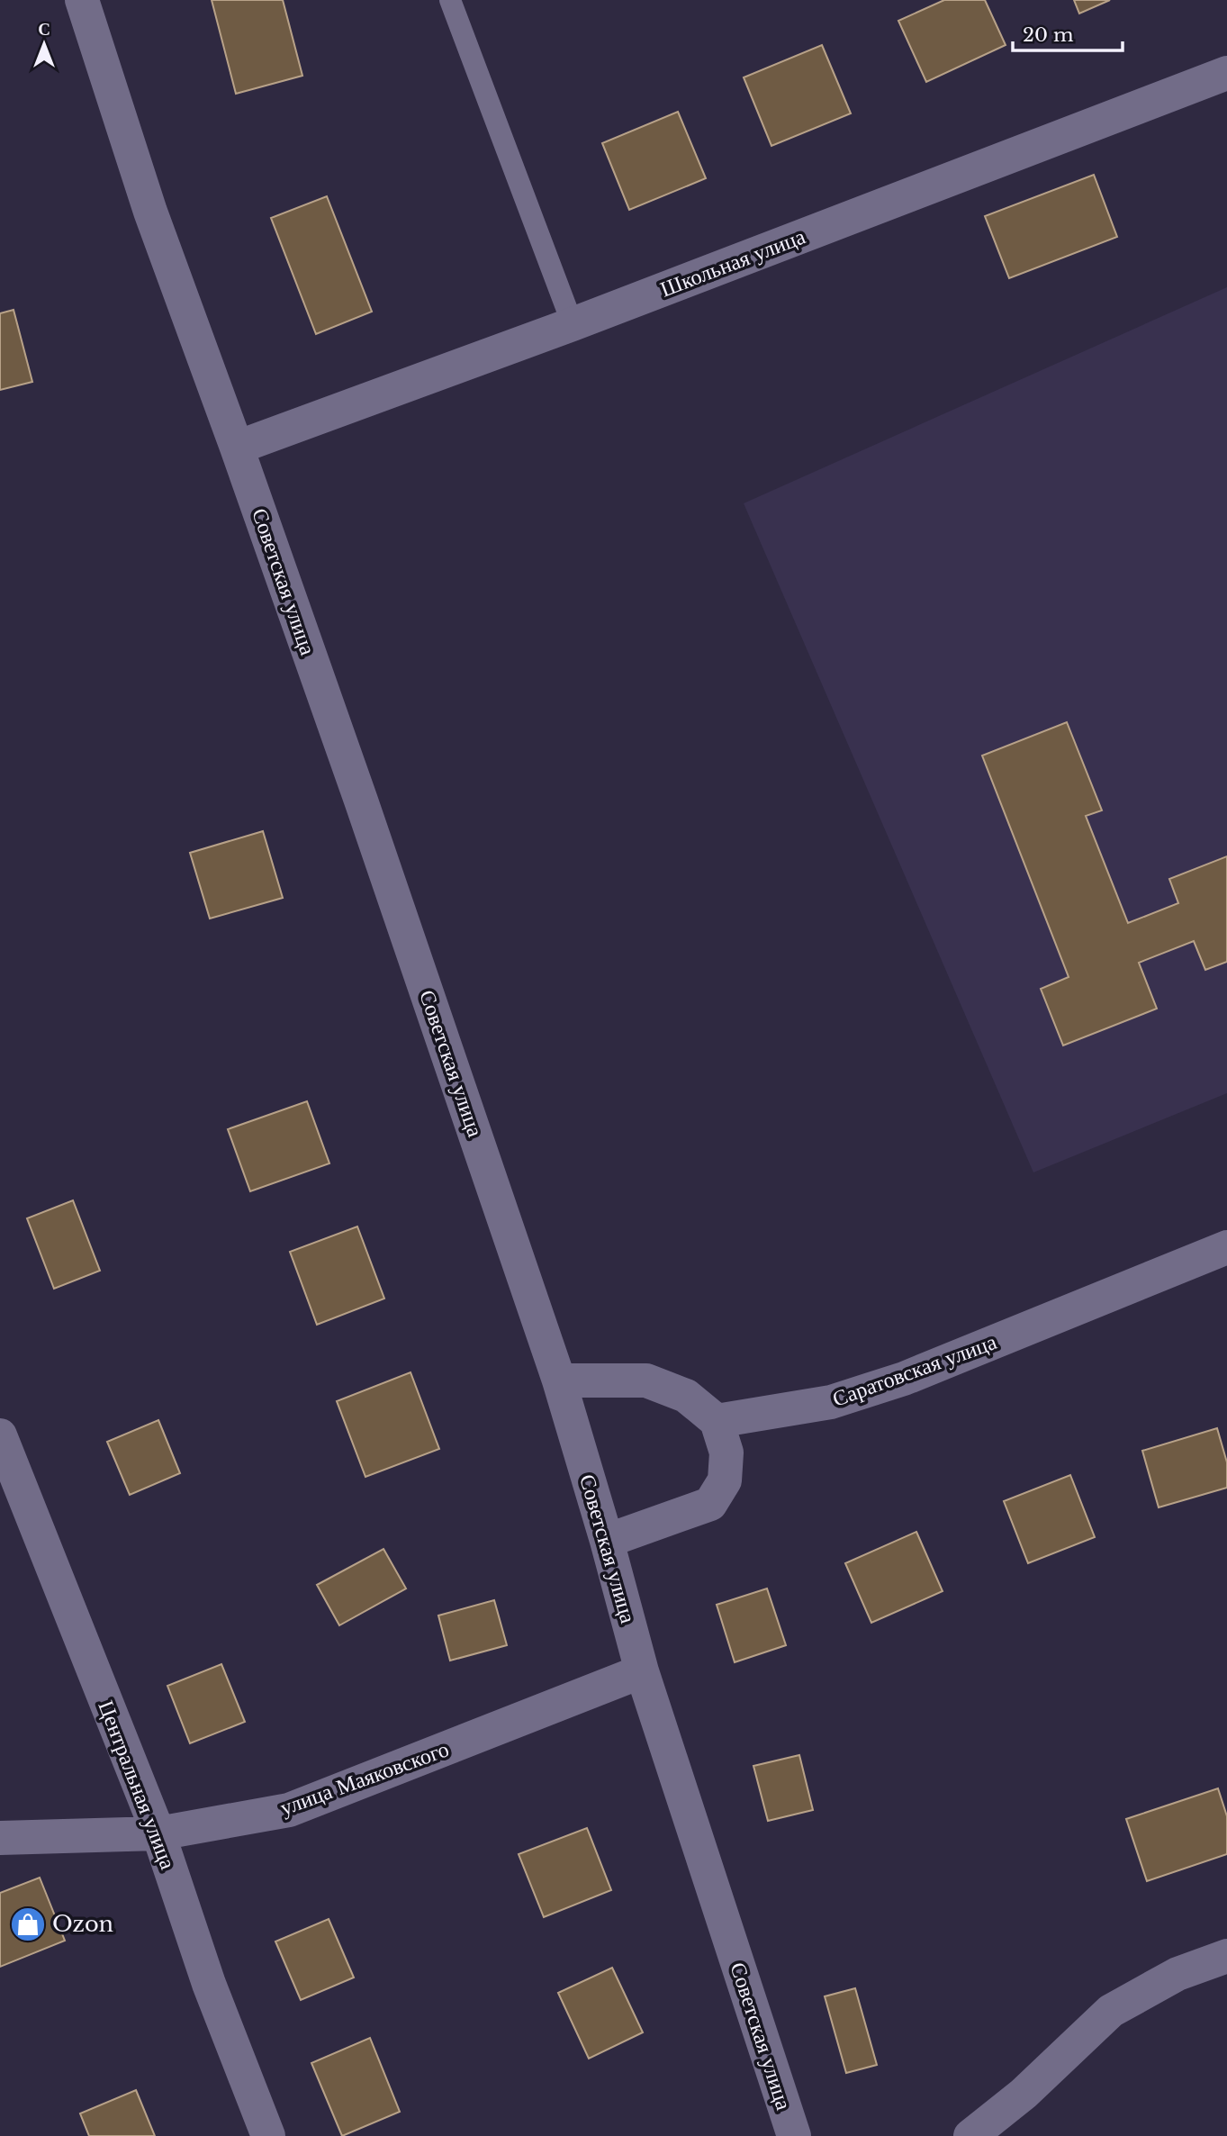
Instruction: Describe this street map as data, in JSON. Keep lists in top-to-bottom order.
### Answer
{
  "streets": {
    "street": [
      "Школьная улица",
      "Советская улица",
      "Саратовская улица",
      "улица Маяковского",
      "Центральная улица"
    ]
  },
  "crossings": [
    ["Школьная улица", "Советская улица"],
    ["Советская улица", "улица Маяковского"],
    ["улица Маяковского", "Центральная улица"]
  ],
  "places": {
    "shop": ["Ozon"]
  },
  "scale_bar": "20 m",
  "north": "top"
}
